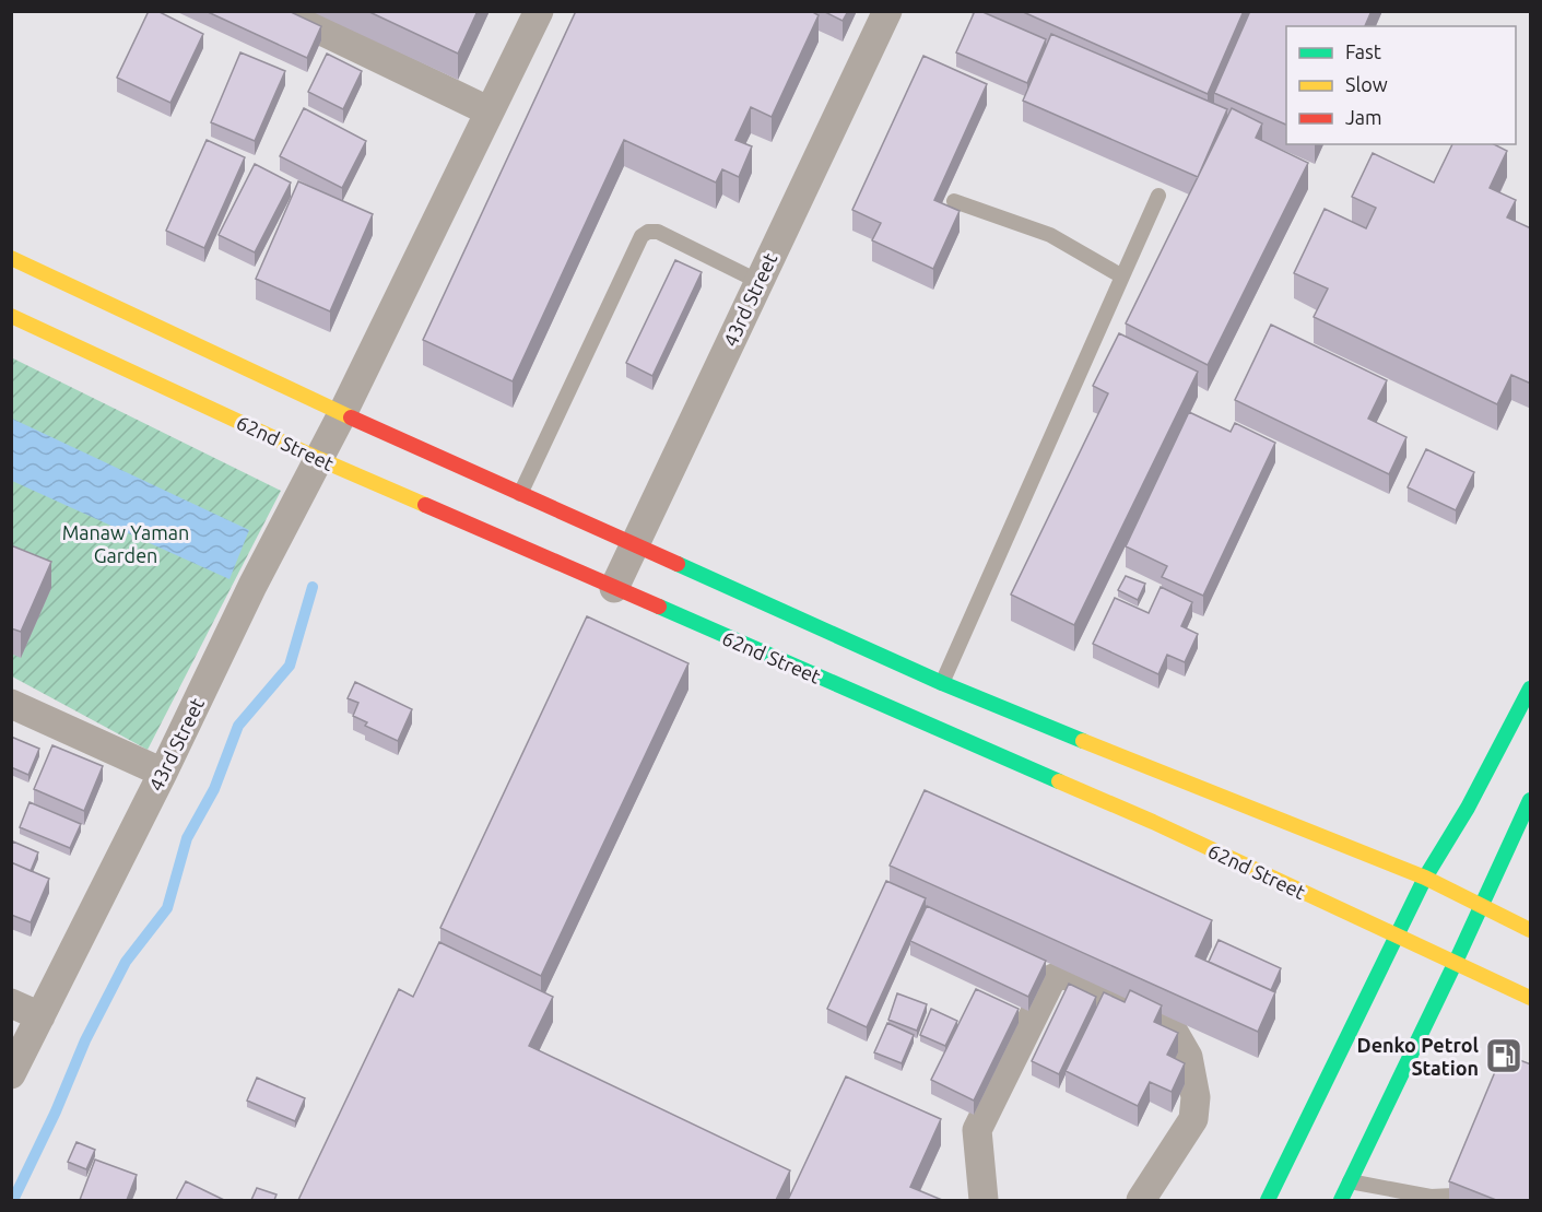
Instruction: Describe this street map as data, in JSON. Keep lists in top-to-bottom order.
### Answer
{
  "streets": {
    "main road": ["62nd Street"],
    "street": ["43rd Street"]
  },
  "crossings": [
    ["43rd Street", "62nd Street"]
  ],
  "parks": ["Manaw Yaman Garden"],
  "places": {
    "fuel station": ["Denko Petrol Station"]
  },
  "legend": ["Fast", "Slow", "Jam"]
}
